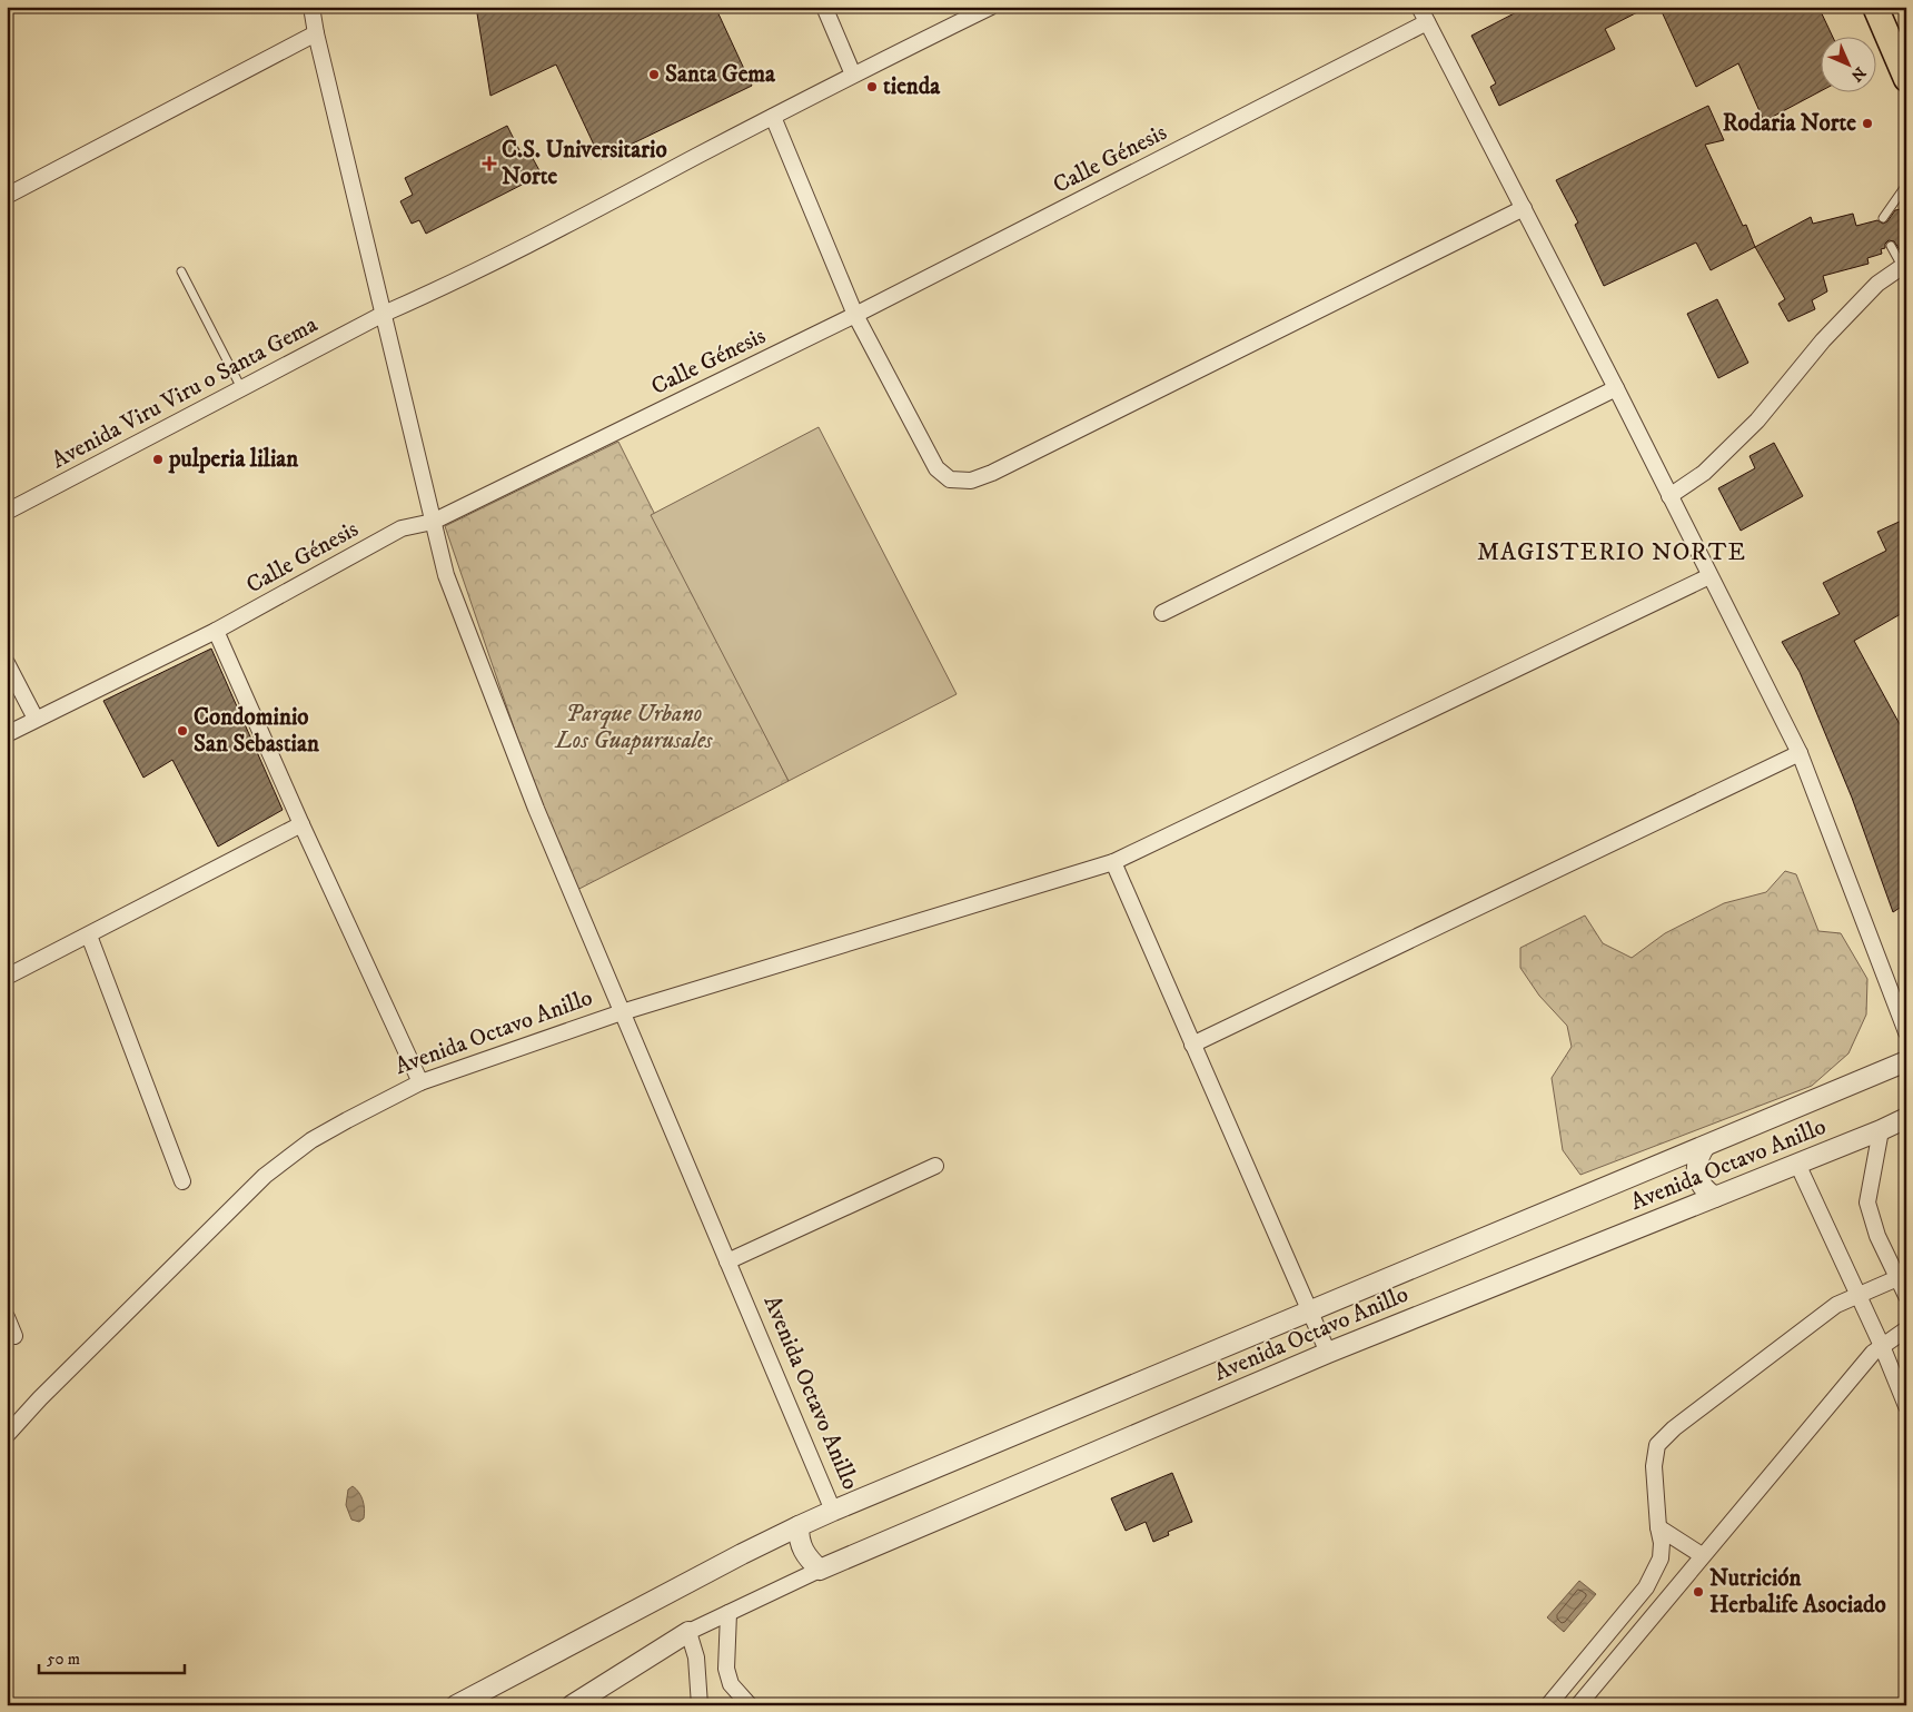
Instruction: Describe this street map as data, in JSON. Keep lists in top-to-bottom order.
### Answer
{
  "streets": {
    "street": ["Calle Génesis", "Avenida Viru Viru o Santa Gema", "Avenida Octavo Anillo"]
  },
  "districts": ["MAGISTERIO NORTE"],
  "parks": ["Parque Urbano Los Guapurusales"],
  "places": {
    "other": [
      "Santa Gema",
      "tienda",
      "Rodaria Norte",
      "pulperia lilian",
      "Condominio San Sebastian",
      "Nutrición Herbalife Asociado"
    ],
    "health": ["C.S. Universitario Norte"]
  },
  "scale_bar": "50 m",
  "north": "bottom right"
}
